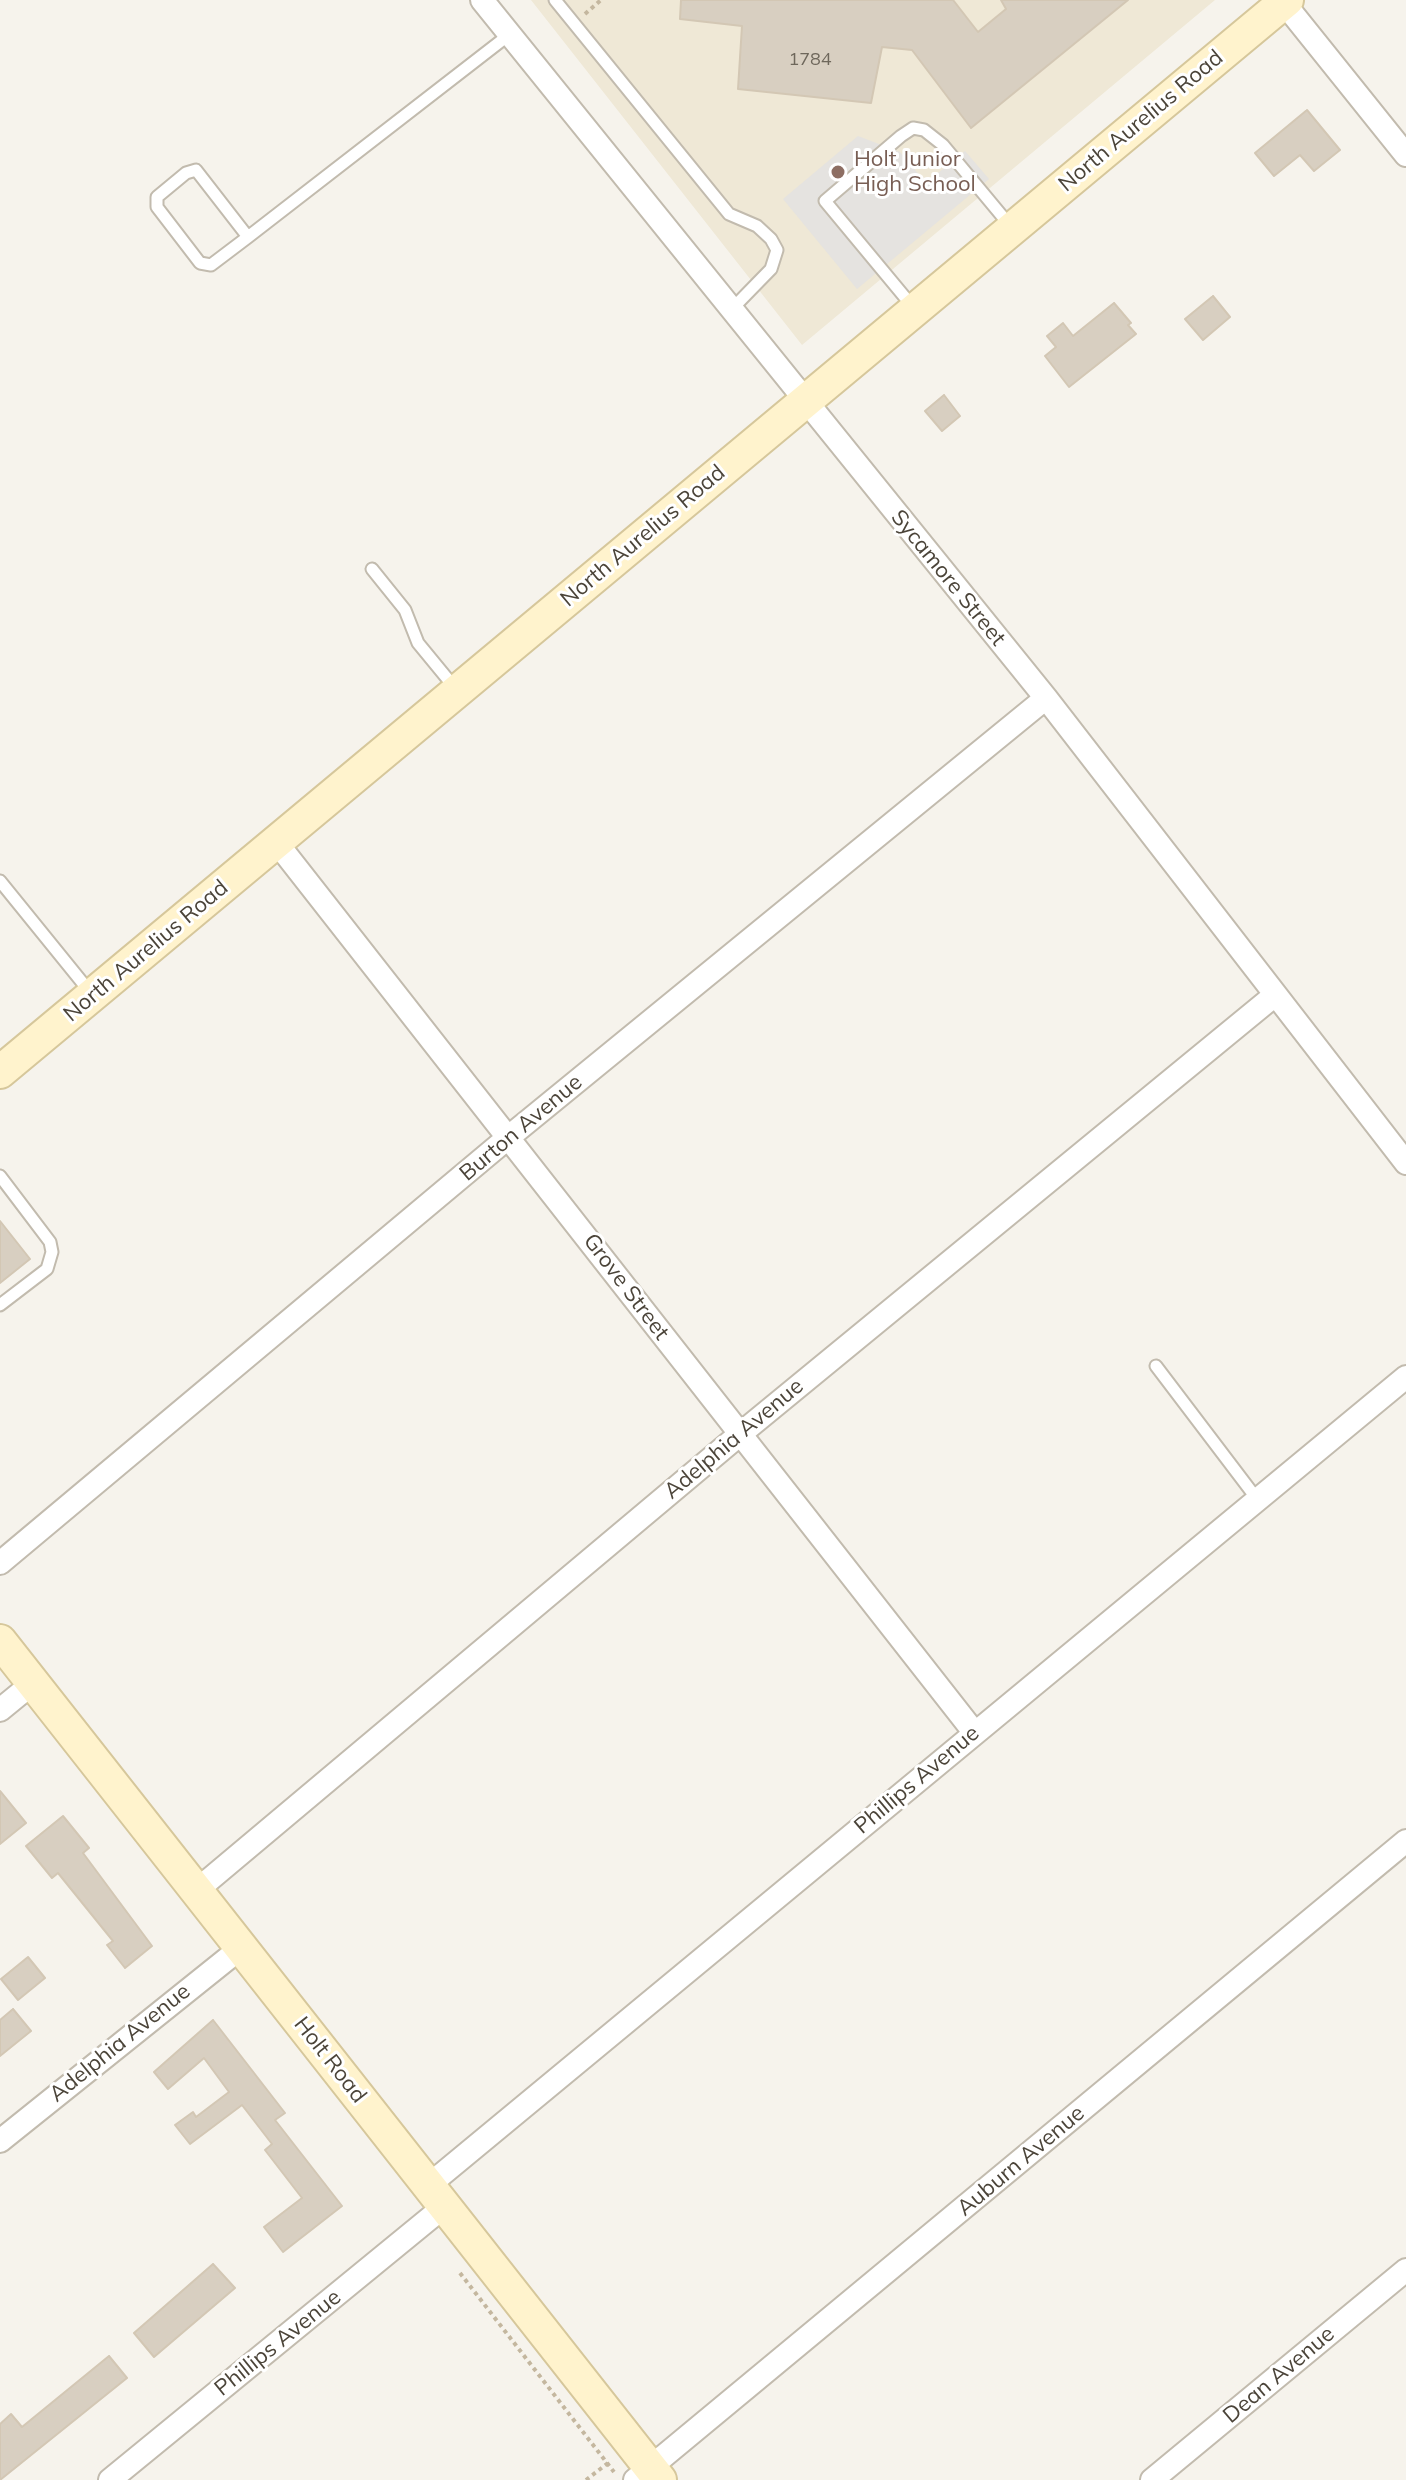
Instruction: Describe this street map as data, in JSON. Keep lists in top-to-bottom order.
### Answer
{
  "streets": {
    "street": [
      "North Aurelius Road",
      "Sycamore Street",
      "Burton Avenue",
      "Grove Street",
      "Adelphia Avenue",
      "Phillips Avenue",
      "Holt Road",
      "Auburn Avenue",
      "Dean Avenue"
    ]
  },
  "crossings": [
    ["North Aurelius Road", "Sycamore Street"],
    ["North Aurelius Road", "Grove Street"],
    ["Sycamore Street", "Burton Avenue"],
    ["Sycamore Street", "Adelphia Avenue"],
    ["Burton Avenue", "Grove Street"],
    ["Grove Street", "Adelphia Avenue"],
    ["Grove Street", "Phillips Avenue"],
    ["Adelphia Avenue", "Holt Road"],
    ["Phillips Avenue", "Holt Road"],
    ["Holt Road", "Auburn Avenue"]
  ],
  "places": ["Holt Junior High School"],
  "house_numbers": ["1784"]
}
